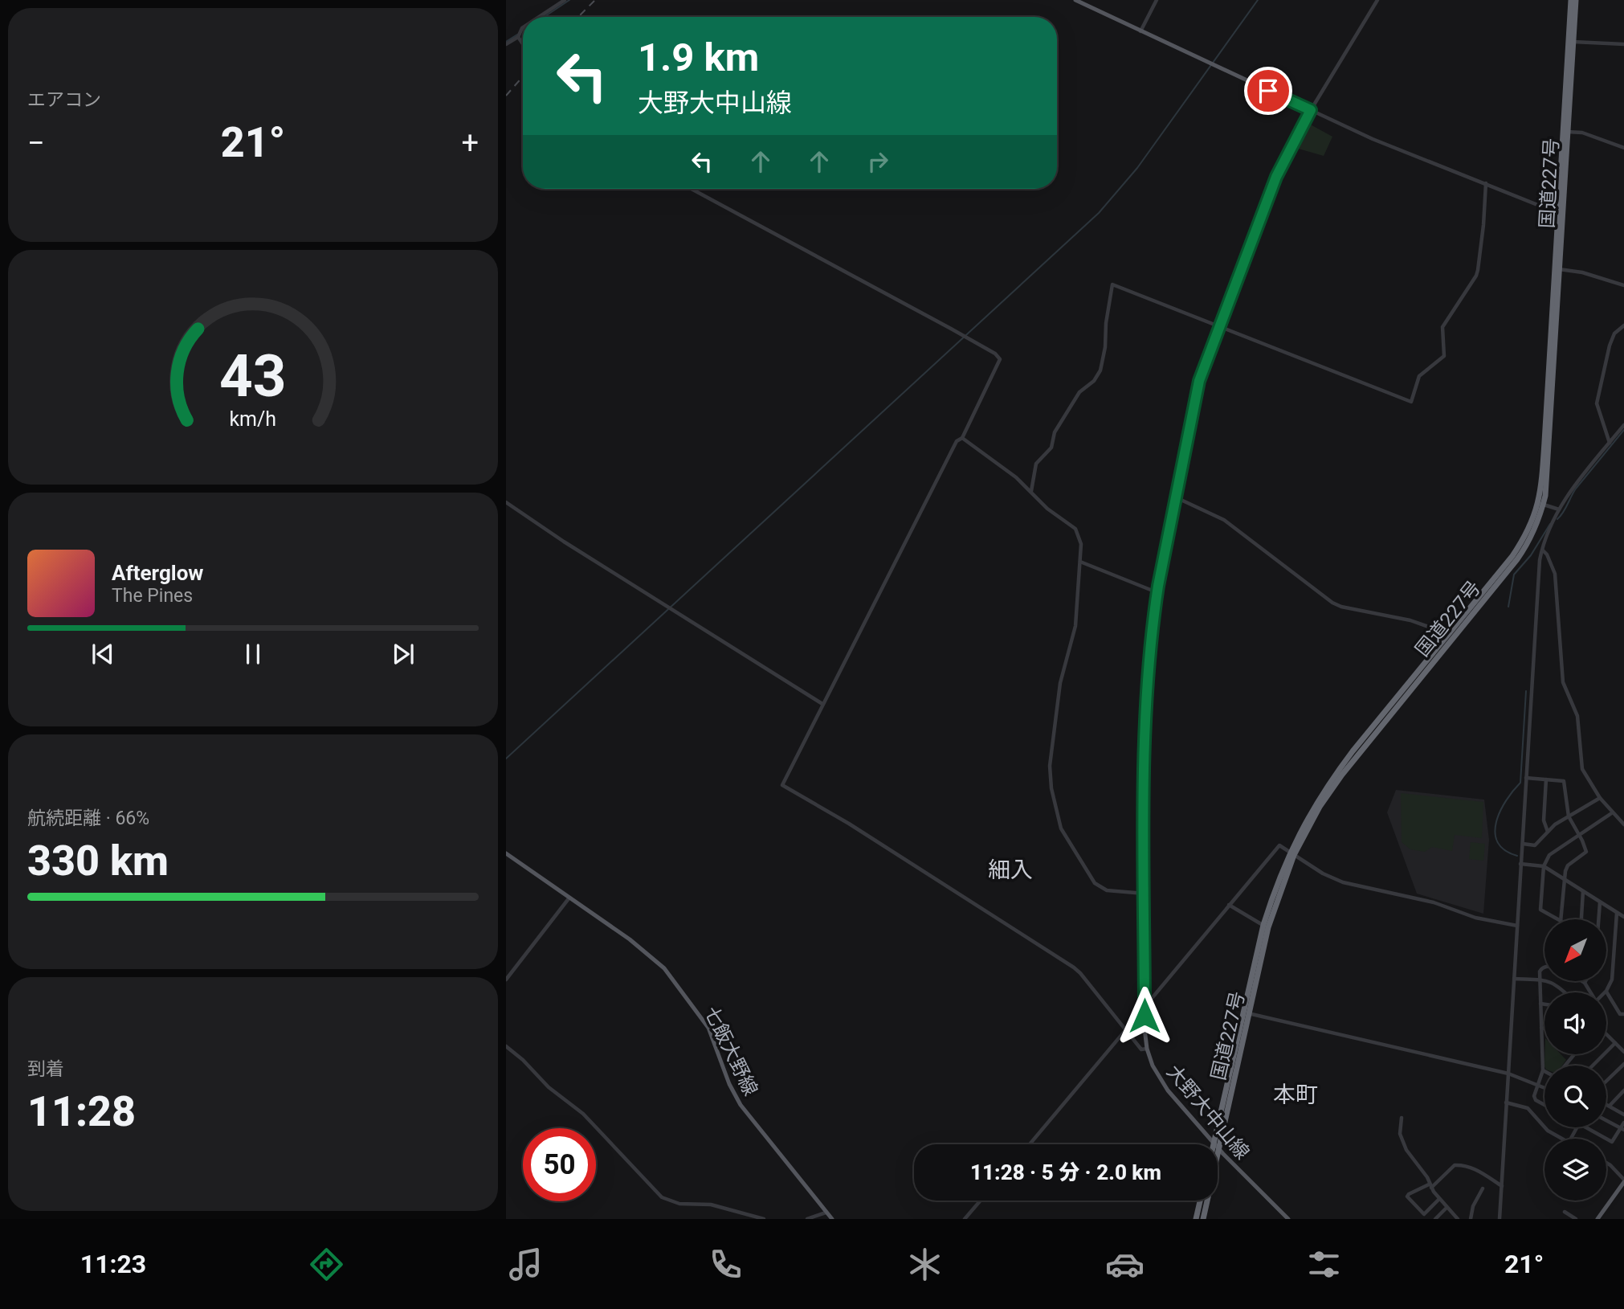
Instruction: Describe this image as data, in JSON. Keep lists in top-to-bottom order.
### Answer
{
  "streets": {
    "highway": ["国道227号"],
    "main road": ["七飯大野線", "大野大中山線"]
  },
  "districts": ["細入", "本町"],
  "north": "bottom left",
  "page": {
    "tile": [
      "エアコン",
      ["航続距離 · 66%", "330 km"],
      ["到着", "11:28"]
    ],
    "turn": ["1.9 km", "大野大中山線"],
    "heat": ["−", "21°", "+"],
    "song": ["Afterglow", "The Pines"],
    "limit": "50",
    "trip": "11:28 · 5 分 · 2.0 km",
    "tabs": ["11:23", "21°"],
    "gauge": ["43", "km/h"]
  }
}
